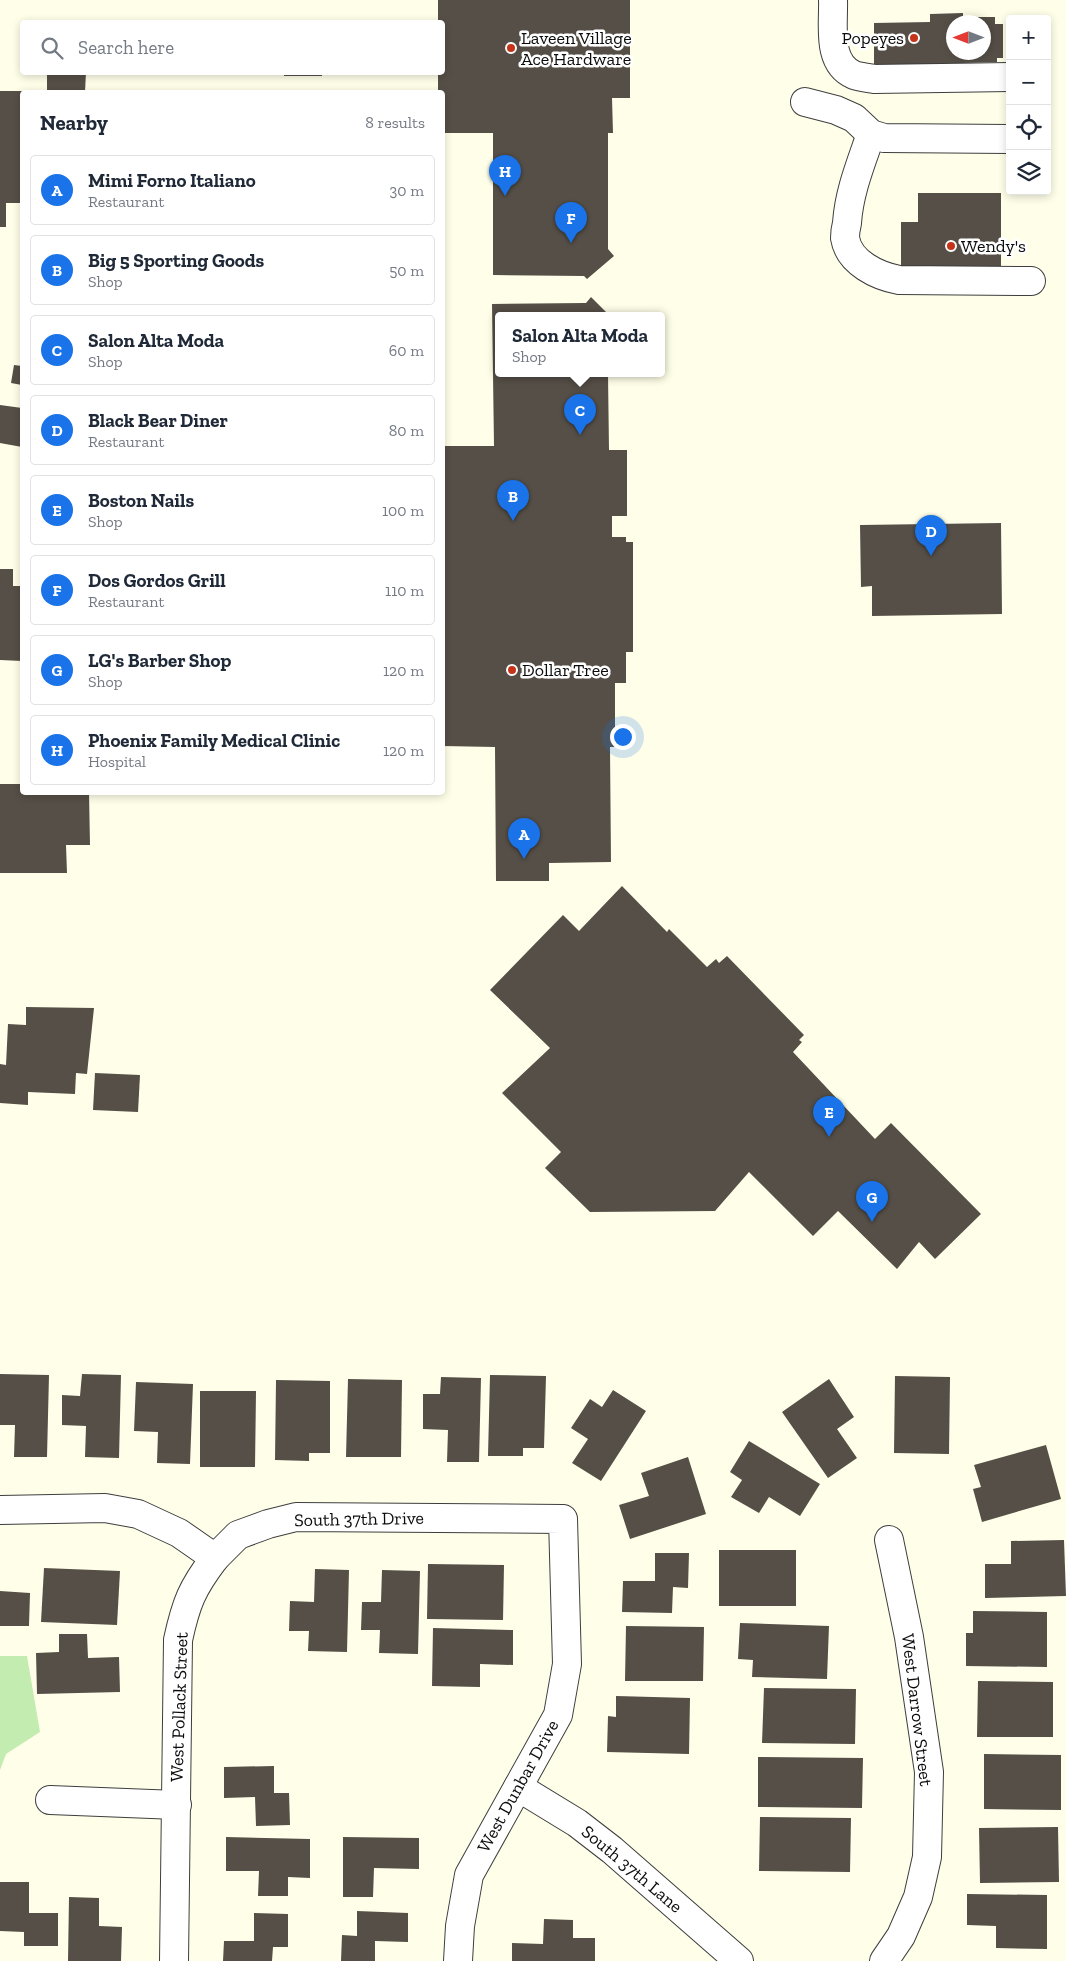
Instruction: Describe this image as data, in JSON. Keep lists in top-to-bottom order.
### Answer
{
  "streets": {
    "street": [
      "South 37th Drive",
      "West Pollack Street",
      "West Darrow Street",
      "West Dunbar Drive",
      "South 37th Lane"
    ]
  },
  "crossings": [
    ["South 37th Drive", "West Pollack Street"],
    ["South 37th Drive", "West Dunbar Drive"],
    ["West Dunbar Drive", "South 37th Lane"]
  ],
  "places": [
    "Popeyes",
    "Laveen Village Ace Hardware",
    "Wendy's",
    "Dollar Tree"
  ],
  "north": "left",
  "page": {
    "map_buttons": ["+", "−"],
    "search": "Search here",
    "heading": ["Nearby", "8 results"],
    "pins": [
      "H",
      "F",
      "C",
      "B",
      "D",
      "A",
      "E",
      "G"
    ],
    "list": [
      {
        "mark": "A",
        "name": "Mimi Forno Italiano",
        "note": "Restaurant",
        "value": "30 m"
      },
      {
        "mark": "B",
        "name": "Big 5 Sporting Goods",
        "note": "Shop",
        "value": "50 m"
      },
      {
        "mark": "C",
        "name": "Salon Alta Moda",
        "note": "Shop",
        "value": "60 m"
      },
      {
        "mark": "D",
        "name": "Black Bear Diner",
        "note": "Restaurant",
        "value": "80 m"
      },
      {
        "mark": "E",
        "name": "Boston Nails",
        "note": "Shop",
        "value": "100 m"
      },
      {
        "mark": "F",
        "name": "Dos Gordos Grill",
        "note": "Restaurant",
        "value": "110 m"
      },
      {
        "mark": "G",
        "name": "LG's Barber Shop",
        "note": "Shop",
        "value": "120 m"
      },
      {
        "mark": "H",
        "name": "Phoenix Family Medical Clinic",
        "note": "Hospital",
        "value": "120 m"
      }
    ],
    "popup": ["Salon Alta Moda", "Shop"]
  }
}
